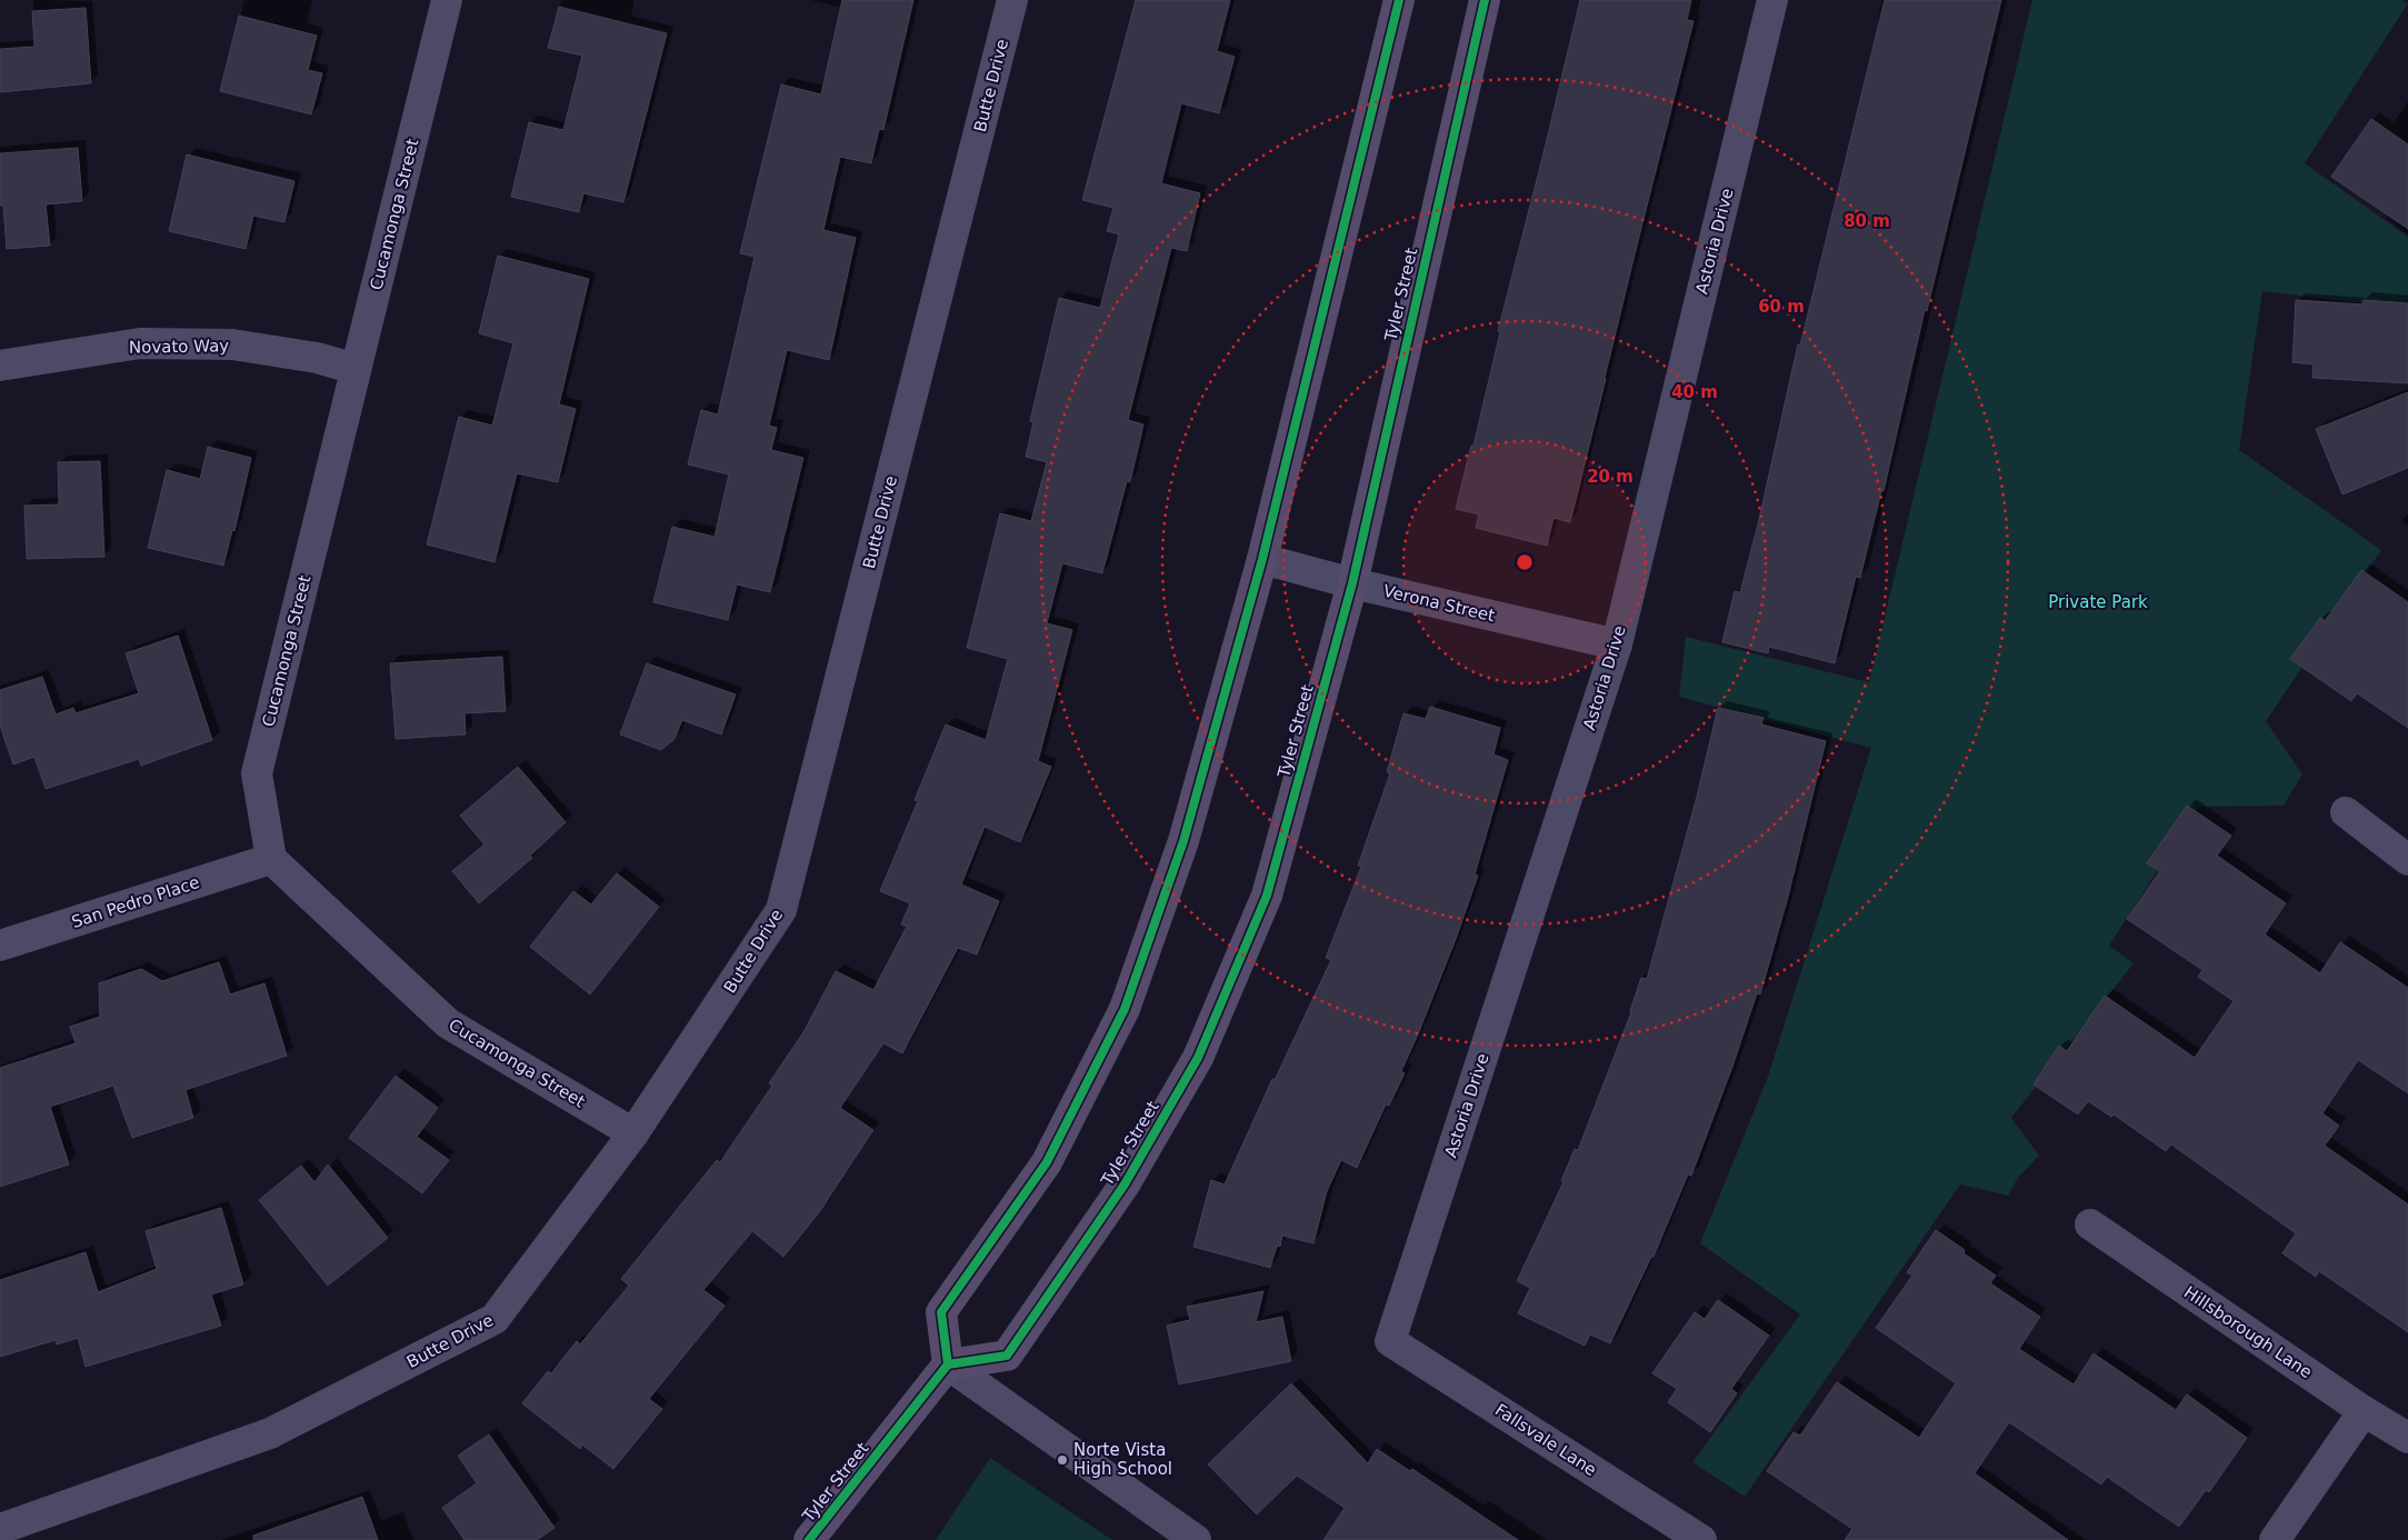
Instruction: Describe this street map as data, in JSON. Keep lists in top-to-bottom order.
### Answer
{
  "streets": {
    "main road": ["Tyler Street"],
    "street": [
      "Butte Drive",
      "Cucamonga Street",
      "Astoria Drive",
      "Novato Way",
      "Verona Street",
      "San Pedro Place",
      "Hillsborough Lane",
      "Fallsvale Lane"
    ]
  },
  "crossings": [
    ["Butte Drive", "Cucamonga Street"],
    ["Cucamonga Street", "Novato Way"],
    ["Cucamonga Street", "San Pedro Place"],
    ["Astoria Drive", "Verona Street"],
    ["Astoria Drive", "Fallsvale Lane"],
    ["Tyler Street", "Verona Street"]
  ],
  "parks": ["Private Park"],
  "places": ["Norte Vista High School"],
  "rings": [
    "80 m",
    "60 m",
    "40 m",
    "20 m"
  ]
}
